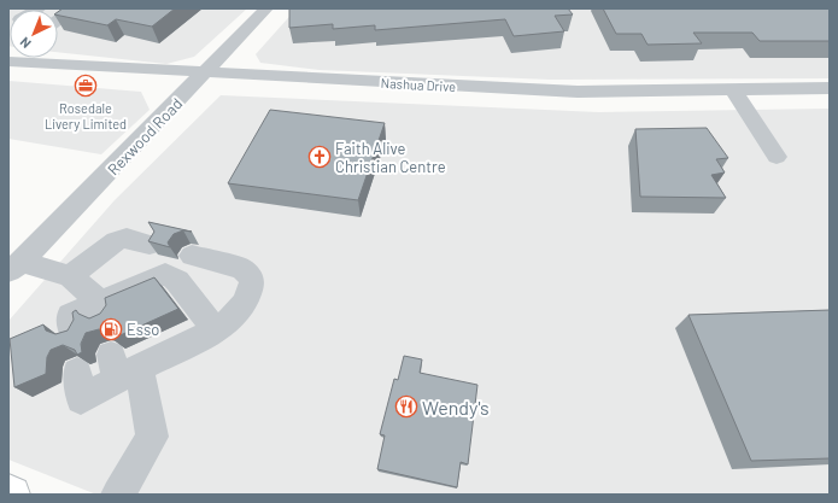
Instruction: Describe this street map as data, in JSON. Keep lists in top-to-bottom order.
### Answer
{
  "streets": {
    "street": ["Nashua Drive", "Rexwood Road"]
  },
  "crossings": [
    ["Nashua Drive", "Rexwood Road"]
  ],
  "places": {
    "office": ["Rosedale Livery Limited"],
    "church": ["Faith Alive Christian Centre"],
    "fuel station": ["Esso"],
    "restaurant": ["Wendy's"]
  },
  "north": "bottom left"
}
